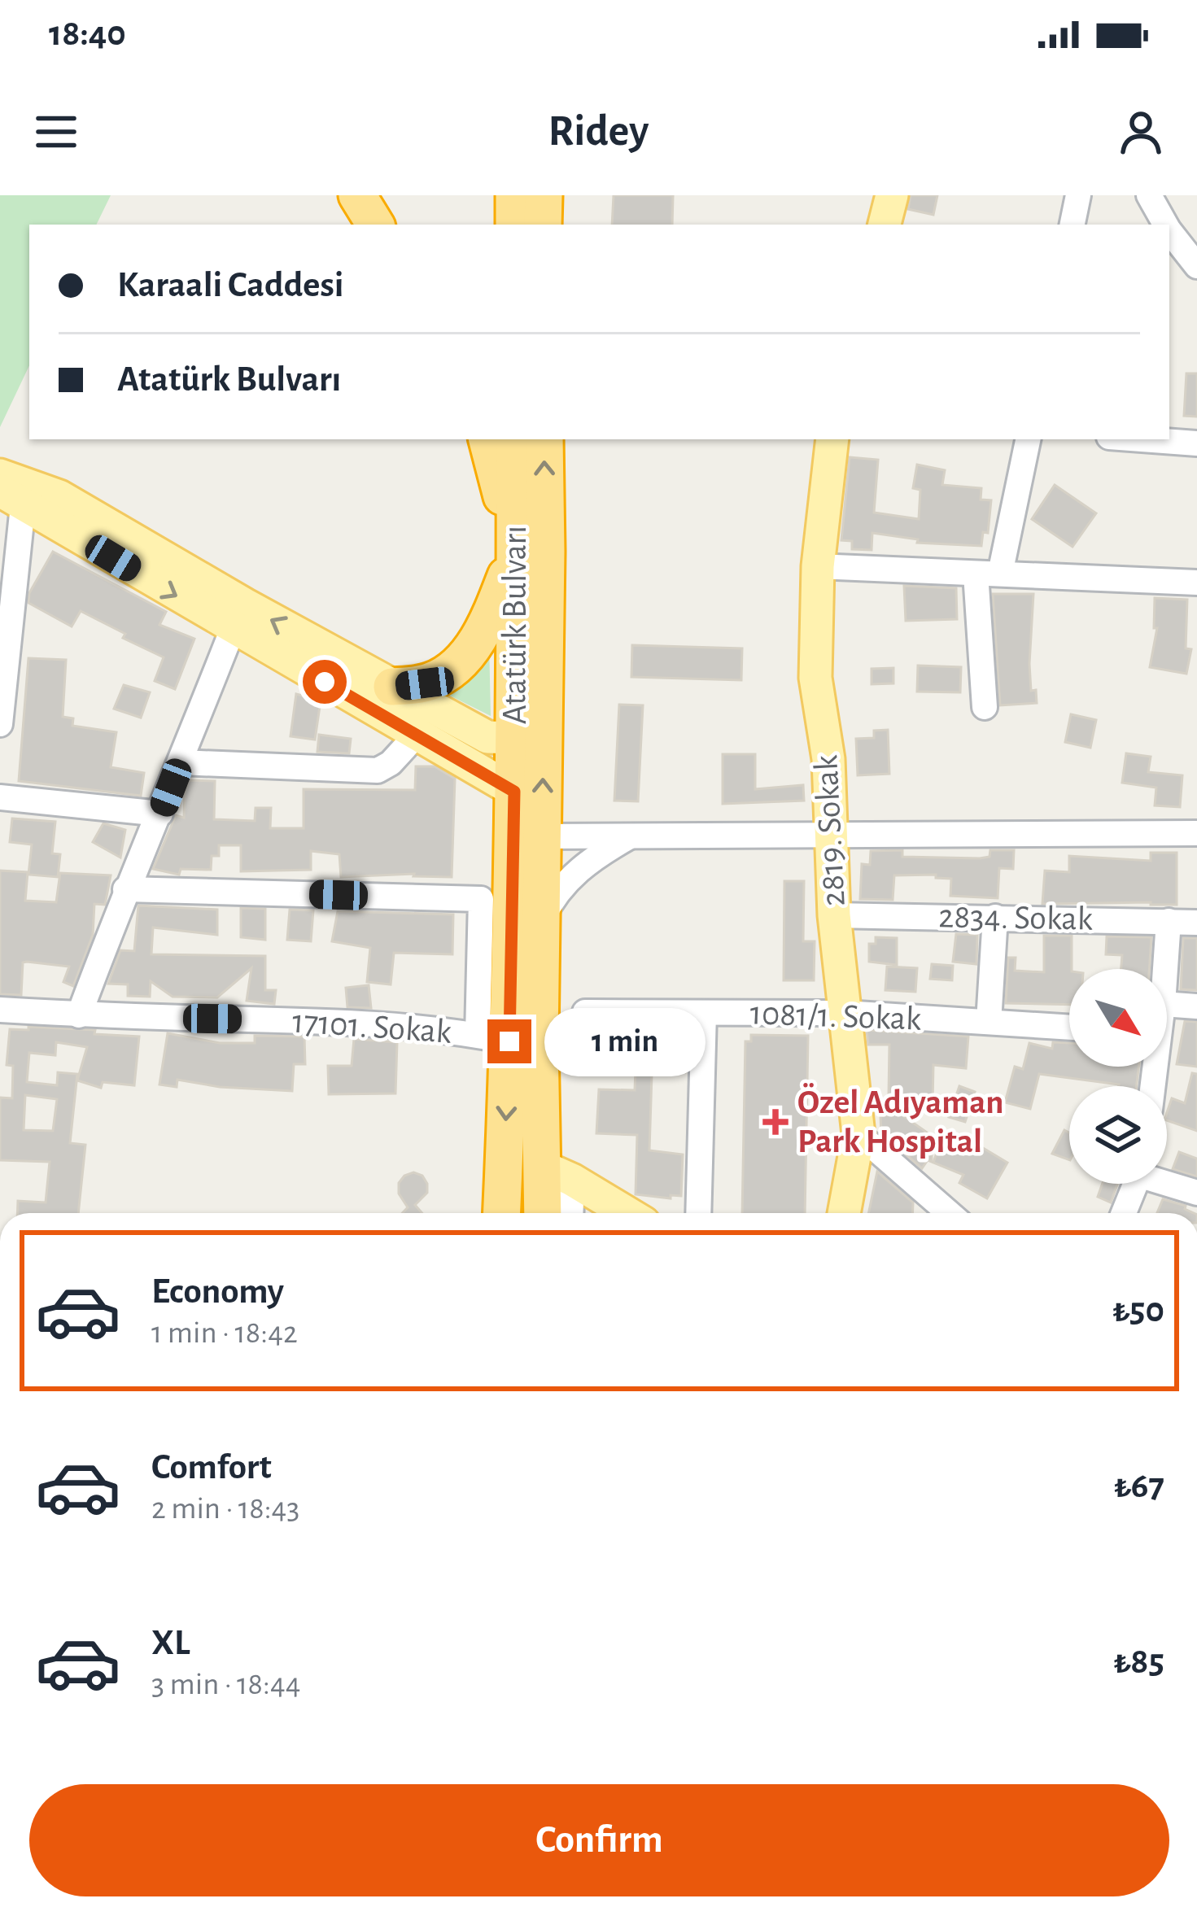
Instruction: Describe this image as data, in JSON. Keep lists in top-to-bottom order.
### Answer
{
  "streets": {
    "highway": ["Atatürk Bulvarı"],
    "main road": ["2819. Sokak"],
    "street": ["2834. Sokak", "1081/1. Sokak", "17101. Sokak"]
  },
  "crossings": [
    ["Atatürk Bulvarı", "17101. Sokak"],
    ["2819. Sokak", "2834. Sokak"],
    ["2819. Sokak", "1081/1. Sokak"]
  ],
  "places": {
    "health": ["Özel Adıyaman Park Hospital"]
  },
  "north": "bottom right",
  "page": {
    "status": "18:40",
    "header": "Ridey",
    "banner": ["Karaali Caddesi", "Atatürk Bulvarı"],
    "bubble": "1 min",
    "list": [
      {
        "name": "Economy",
        "note": "1 min · 18:42",
        "value": "₺50"
      },
      {
        "name": "Comfort",
        "note": "2 min · 18:43",
        "value": "₺67"
      },
      {
        "name": "XL",
        "note": "3 min · 18:44",
        "value": "₺85"
      }
    ],
    "buttons": "Confirm"
  }
}
